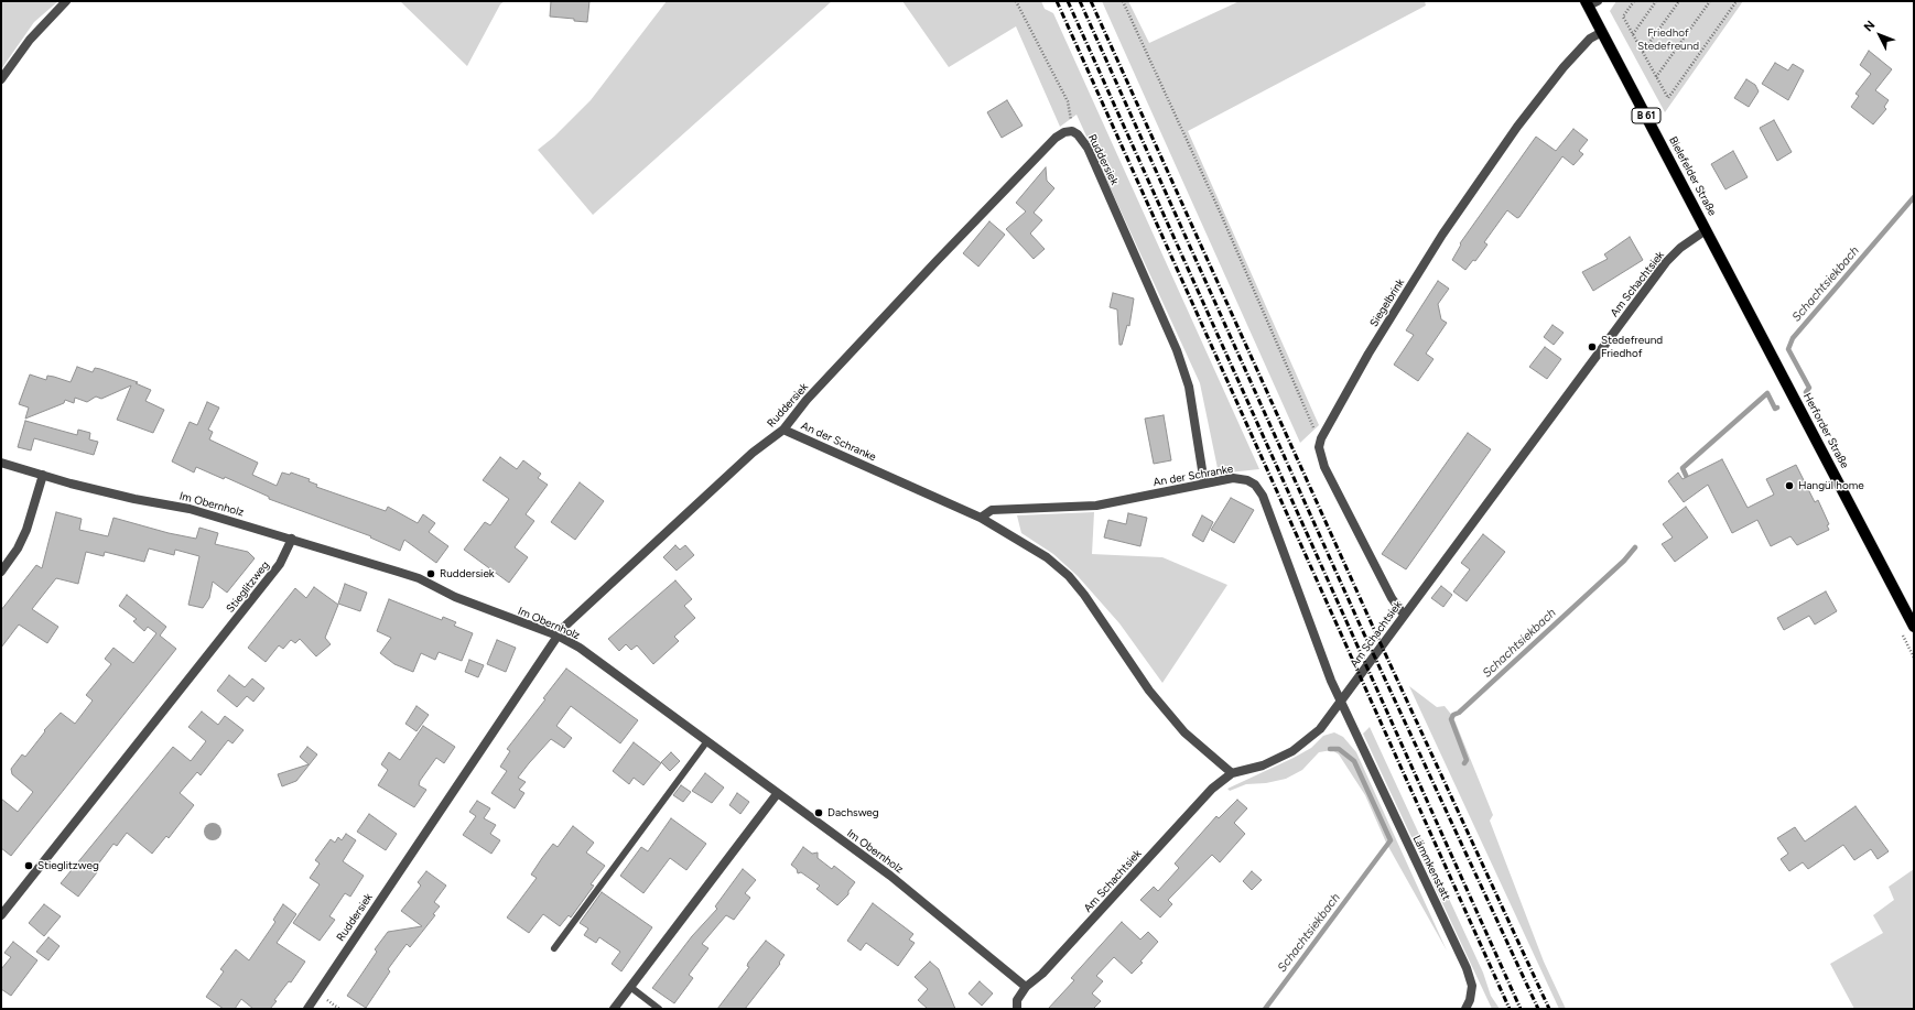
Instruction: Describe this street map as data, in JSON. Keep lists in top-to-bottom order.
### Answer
{
  "streets": {
    "main road": ["B 61", "Bielefelder Straße", "Herforder Straße"],
    "street": [
      "Ruddersiek",
      "Am Schachtsiek",
      "Siegelbrink",
      "An der Schranke",
      "Im Obernholz",
      "Stieglitzweg",
      "Lämmkenstatt"
    ]
  },
  "crossings": [
    ["Ruddersiek", "An der Schranke"],
    ["Ruddersiek", "Im Obernholz"],
    ["Bielefelder Straße", "Am Schachtsiek"],
    ["Bielefelder Straße", "Siegelbrink"],
    ["Bielefelder Straße", "Herforder Straße"],
    ["Am Schachtsiek", "An der Schranke"],
    ["Am Schachtsiek", "Im Obernholz"],
    ["An der Schranke", "Lämmkenstatt"],
    ["Im Obernholz", "Stieglitzweg"]
  ],
  "water": ["Schachtsiekbach"],
  "parks": ["Friedhof Stedefreund"],
  "places": [
    "Stedefreund Friedhof",
    "Hangül home",
    "Ruddersiek",
    "Dachsweg",
    "Stieglitzweg"
  ],
  "north": "top left"
}
